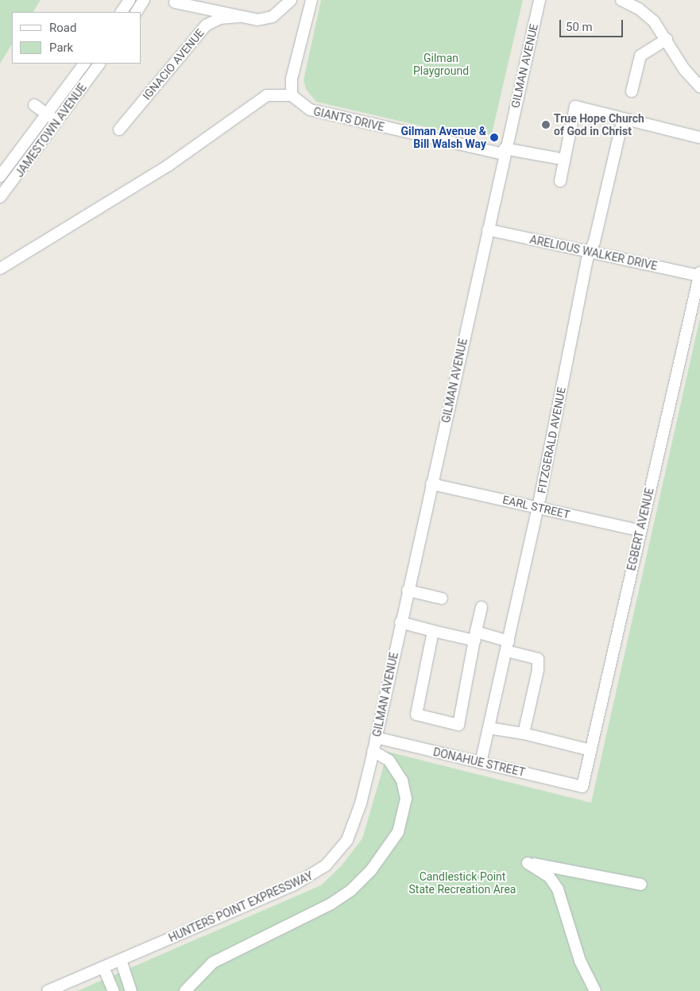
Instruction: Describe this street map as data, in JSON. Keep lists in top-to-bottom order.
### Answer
{
  "streets": {
    "street": [
      "IGNACIO AVENUE",
      "GILMAN AVENUE",
      "GIANTS DRIVE",
      "JAMESTOWN AVENUE",
      "ARELIOUS WALKER DRIVE",
      "FITZGERALD AVENUE",
      "EARL STREET",
      "EGBERT AVENUE",
      "DONAHUE STREET",
      "HUNTERS POINT EXPRESSWAY"
    ]
  },
  "crossings": [
    ["GILMAN AVENUE", "GIANTS DRIVE"],
    ["GILMAN AVENUE", "ARELIOUS WALKER DRIVE"],
    ["GILMAN AVENUE", "EARL STREET"],
    ["GILMAN AVENUE", "DONAHUE STREET"],
    ["GILMAN AVENUE", "HUNTERS POINT EXPRESSWAY"],
    ["ARELIOUS WALKER DRIVE", "FITZGERALD AVENUE"],
    ["ARELIOUS WALKER DRIVE", "EGBERT AVENUE"],
    ["FITZGERALD AVENUE", "EARL STREET"],
    ["FITZGERALD AVENUE", "DONAHUE STREET"],
    ["EARL STREET", "EGBERT AVENUE"],
    ["EGBERT AVENUE", "DONAHUE STREET"]
  ],
  "parks": ["Gilman Playground", "Candlestick Point State Recreation Area"],
  "places": ["True Hope Church of God in Christ", "Gilman Avenue & Bill Walsh Way"],
  "legend": ["Road", "Park"],
  "scale_bar": "50 m"
}
